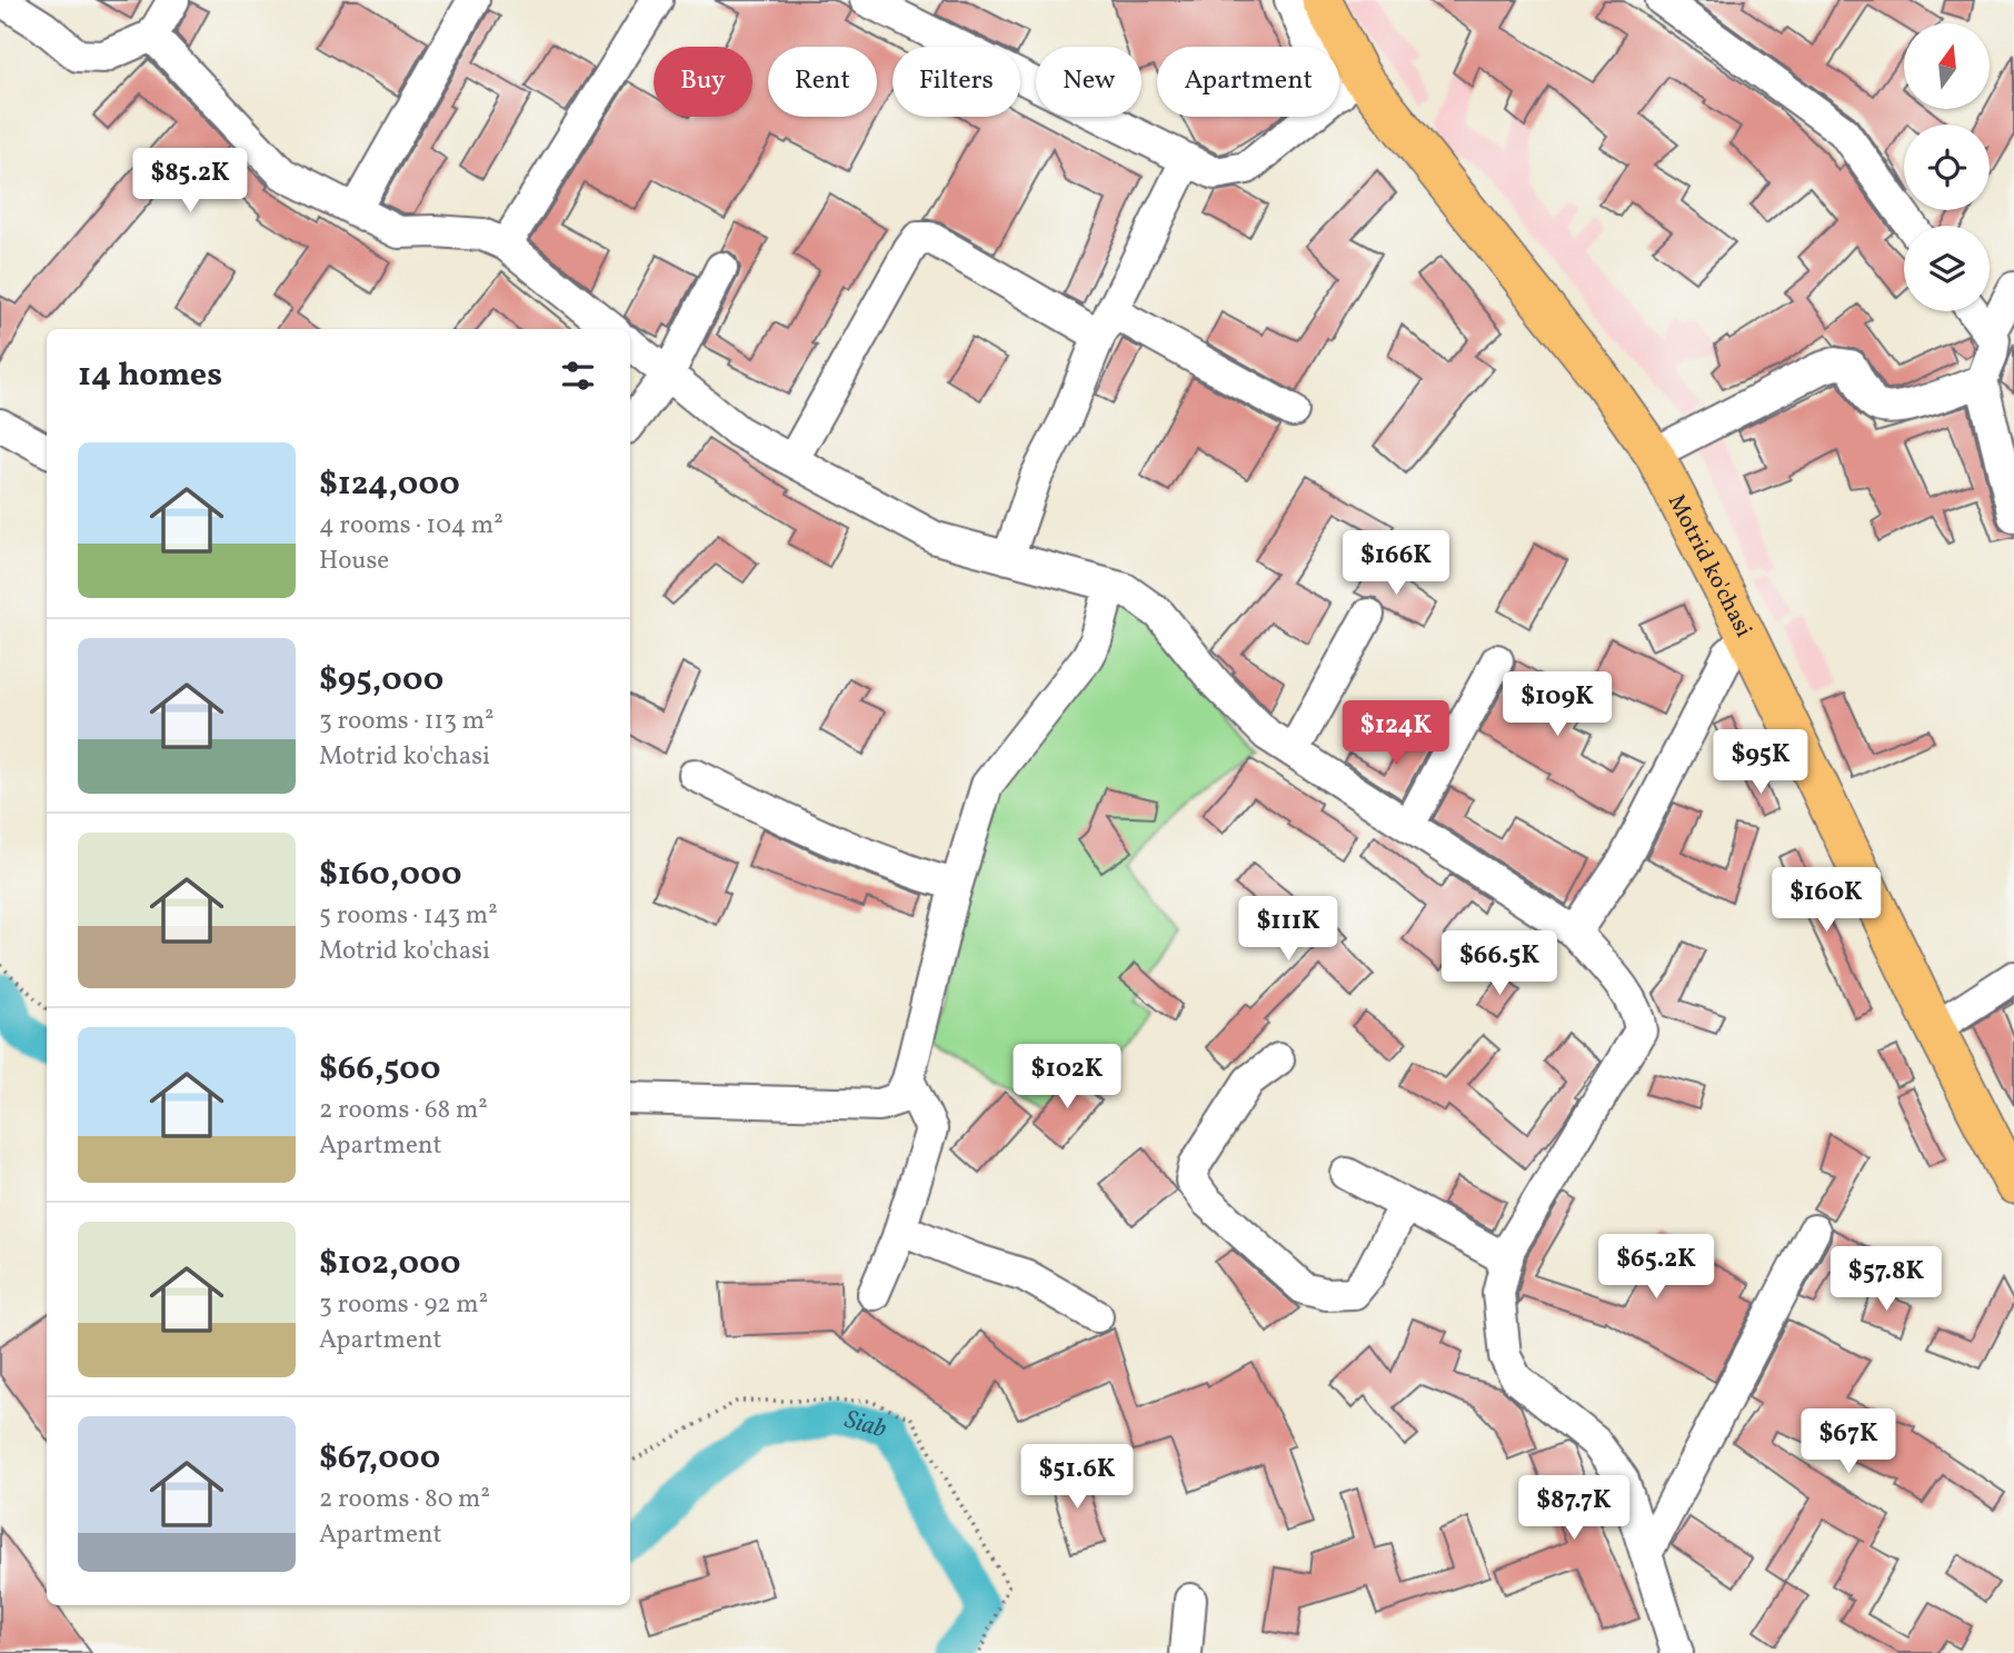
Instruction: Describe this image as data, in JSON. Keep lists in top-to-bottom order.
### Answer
{
  "streets": {
    "main road": ["Motrid ko'chasi"]
  },
  "water": ["Siab"],
  "north": "top",
  "page": {
    "chip": [
      "Buy",
      "Rent",
      "Filters",
      "New",
      "Apartment"
    ],
    "price": [
      "$85.2K",
      "$166K",
      "$109K",
      "$124K",
      "$95K",
      "$160K",
      "$111K",
      "$66.5K",
      "$102K",
      "$65.2K",
      "$57.8K",
      "$67K",
      "$51.6K",
      "$87.7K"
    ],
    "heading": "14 homes",
    "list": [
      {
        "name": "$124,000",
        "note": "4 rooms · 104 m² · House"
      },
      {
        "name": "$95,000",
        "note": "3 rooms · 113 m² · Motrid ko'chasi"
      },
      {
        "name": "$160,000",
        "note": "5 rooms · 143 m² · Motrid ko'chasi"
      },
      {
        "name": "$66,500",
        "note": "2 rooms · 68 m² · Apartment"
      },
      {
        "name": "$102,000",
        "note": "3 rooms · 92 m² · Apartment"
      },
      {
        "name": "$67,000",
        "note": "2 rooms · 80 m² · Apartment"
      }
    ]
  }
}
